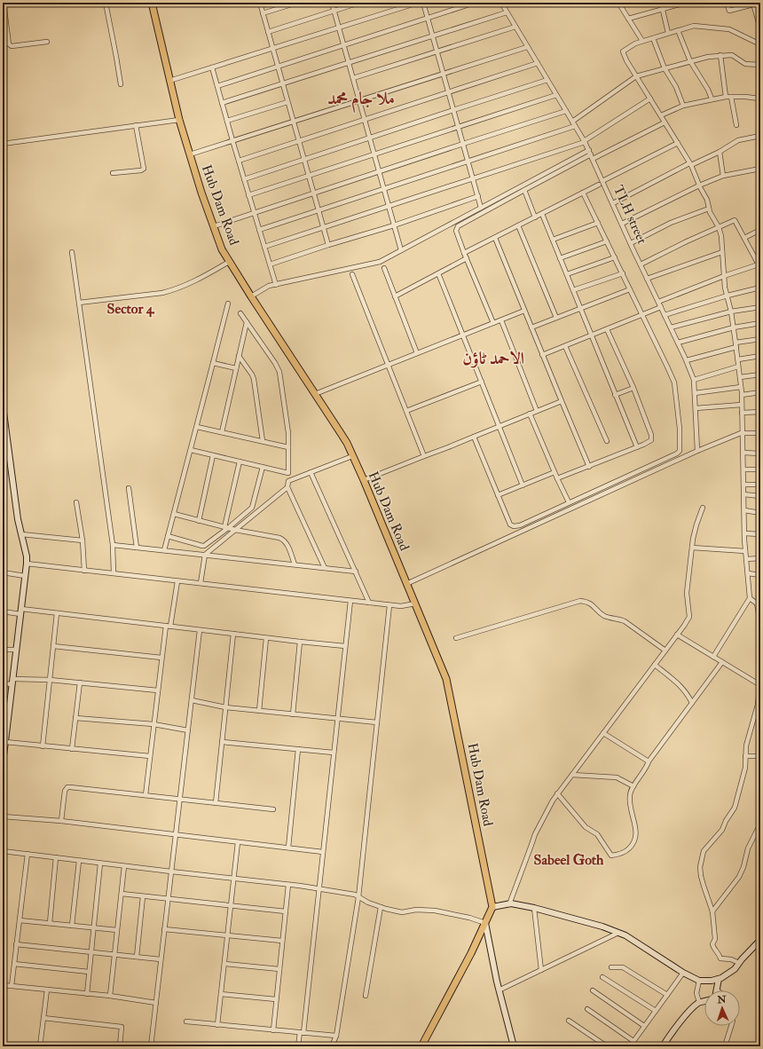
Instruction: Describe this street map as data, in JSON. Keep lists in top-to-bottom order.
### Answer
{
  "streets": {
    "main road": ["Hub Dam Road"],
    "street": ["TLH street"]
  },
  "districts": [
    "ملا جام محمد",
    "Sector 4",
    "الاحمد ٹاؤن",
    "Sabeel Goth"
  ],
  "north": "top"
}
